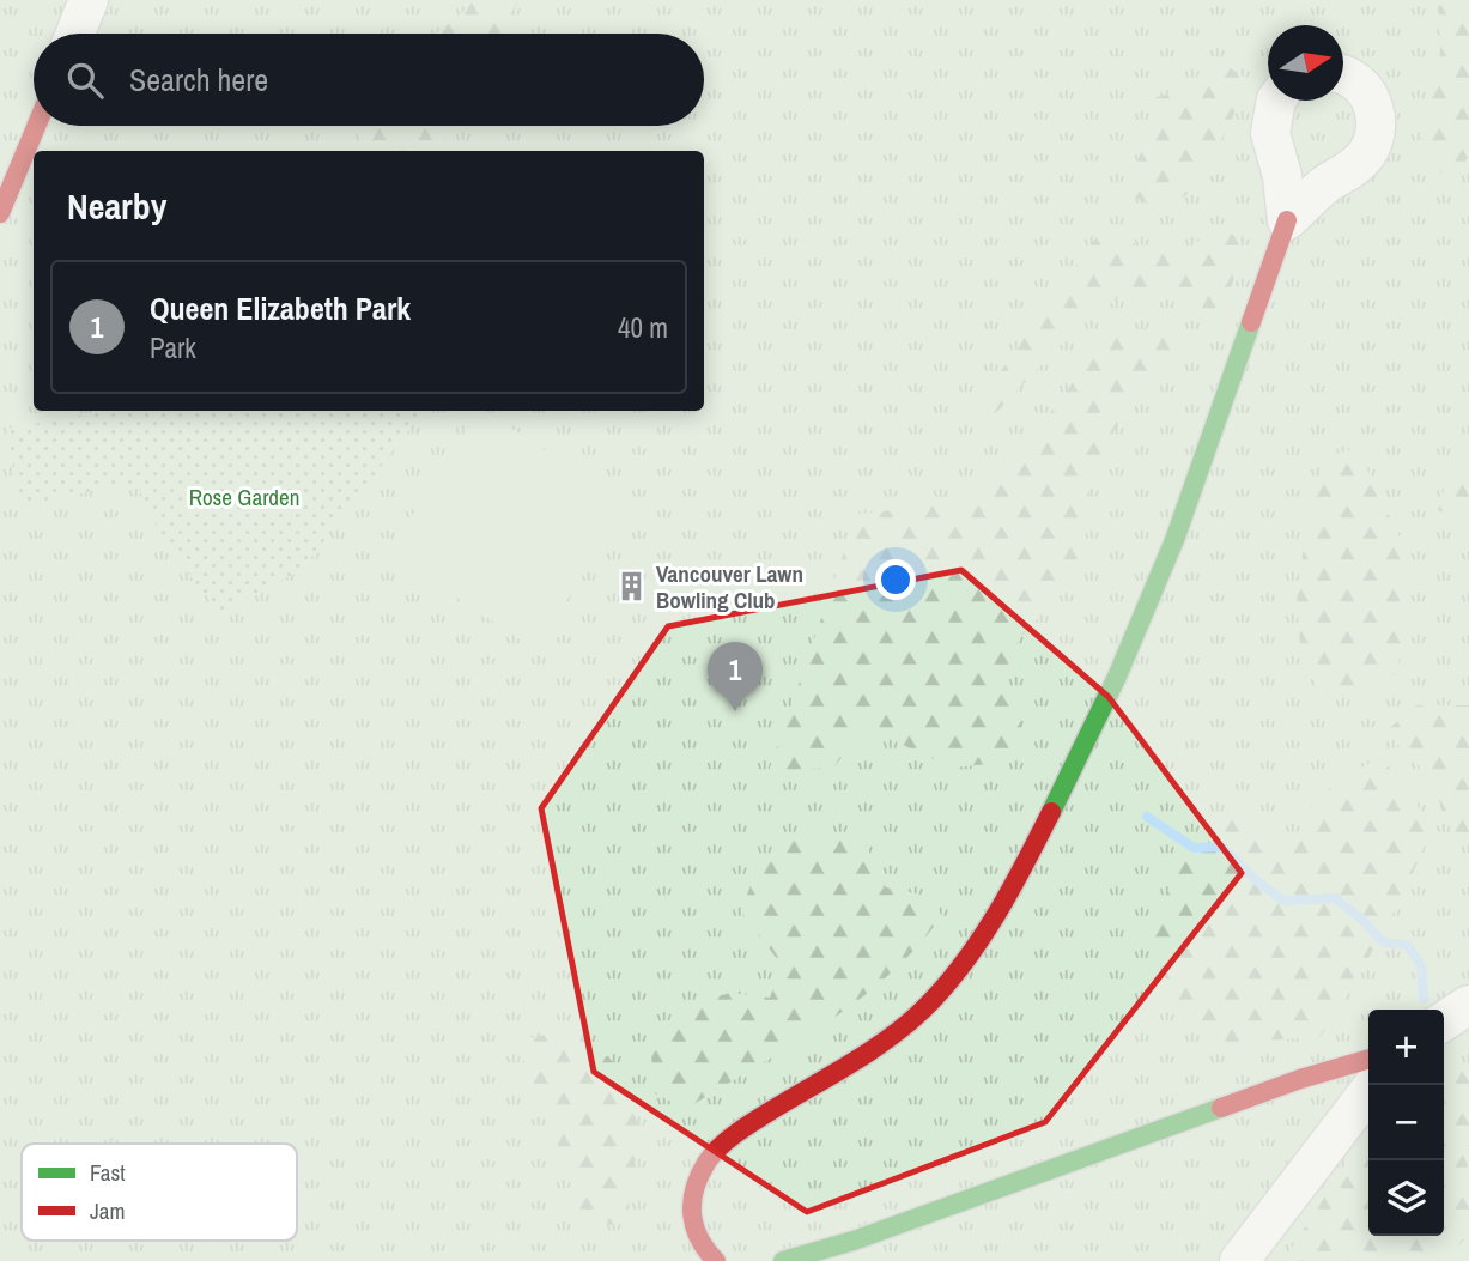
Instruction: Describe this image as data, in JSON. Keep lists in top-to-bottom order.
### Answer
{
  "parks": ["Rose Garden"],
  "places": {
    "building": ["Vancouver Lawn Bowling Club"]
  },
  "legend": ["Fast", "Jam"],
  "north": "right",
  "page": {
    "search": "Search here",
    "heading": "Nearby",
    "list": [
      {
        "mark": "1",
        "name": "Queen Elizabeth Park",
        "note": "Park",
        "value": "40 m"
      }
    ],
    "pins": "1",
    "map_buttons": ["+", "−"]
  }
}
